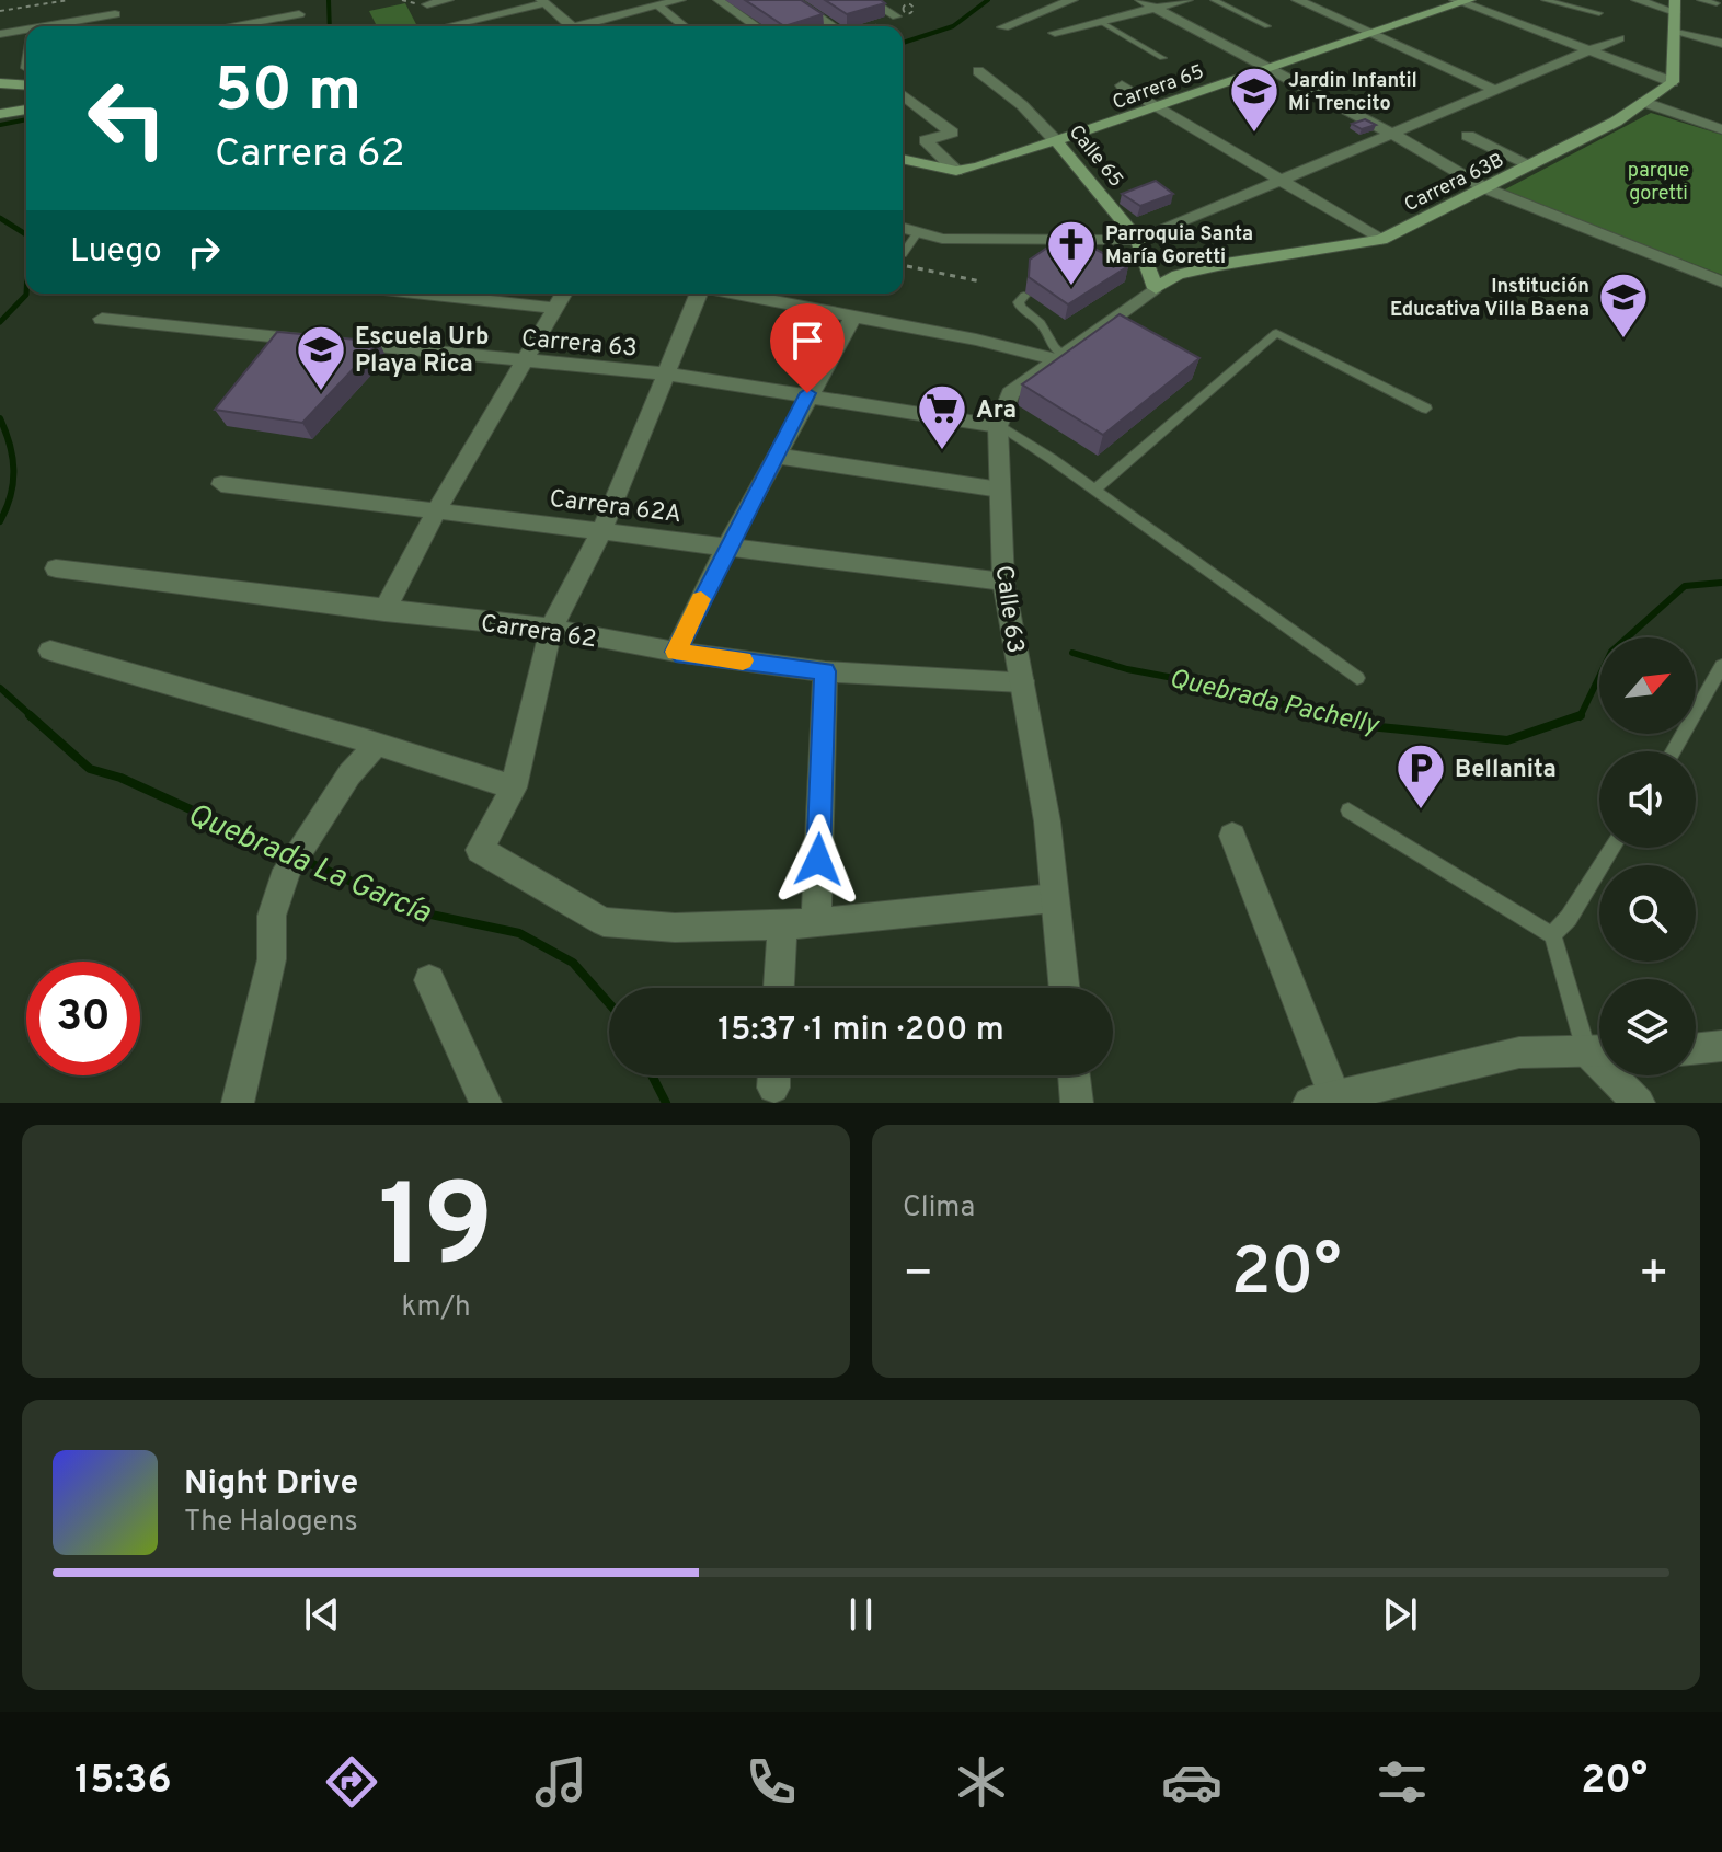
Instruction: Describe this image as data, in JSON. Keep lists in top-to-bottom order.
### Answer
{
  "streets": {
    "main road": ["Carrera 65", "Calle 65", "Carrera 63B"],
    "street": [
      "Carrera 63",
      "Carrera 62A",
      "Calle 63",
      "Carrera 62"
    ]
  },
  "crossings": [
    ["Carrera 65", "Calle 65"],
    ["Calle 65", "Carrera 63B"],
    ["Calle 65", "Calle 63"],
    ["Carrera 63B", "Calle 63"],
    ["Carrera 63", "Calle 63"],
    ["Carrera 62A", "Calle 63"],
    ["Calle 63", "Carrera 62"]
  ],
  "water": ["Quebrada Pachelly", "Quebrada La García"],
  "parks": ["parque goretti"],
  "places": {
    "school or university": ["Jardin Infantil Mi Trencito", "Institución Educativa Villa Baena", "Escuela Urb Playa Rica"],
    "church": ["Parroquia Santa María Goretti"],
    "supermarket": ["Ara"],
    "parking": ["Bellanita"]
  },
  "north": "top right",
  "page": {
    "turn": ["50 m", "Carrera 62"],
    "then": "Luego",
    "limit": "30",
    "trip": "15:37 · 1 min · 200 m",
    "tile": [
      ["19", "km/h"],
      "Clima"
    ],
    "heat": ["−", "20°", "+"],
    "song": ["Night Drive", "The Halogens"],
    "tabs": ["15:36", "20°"]
  }
}
